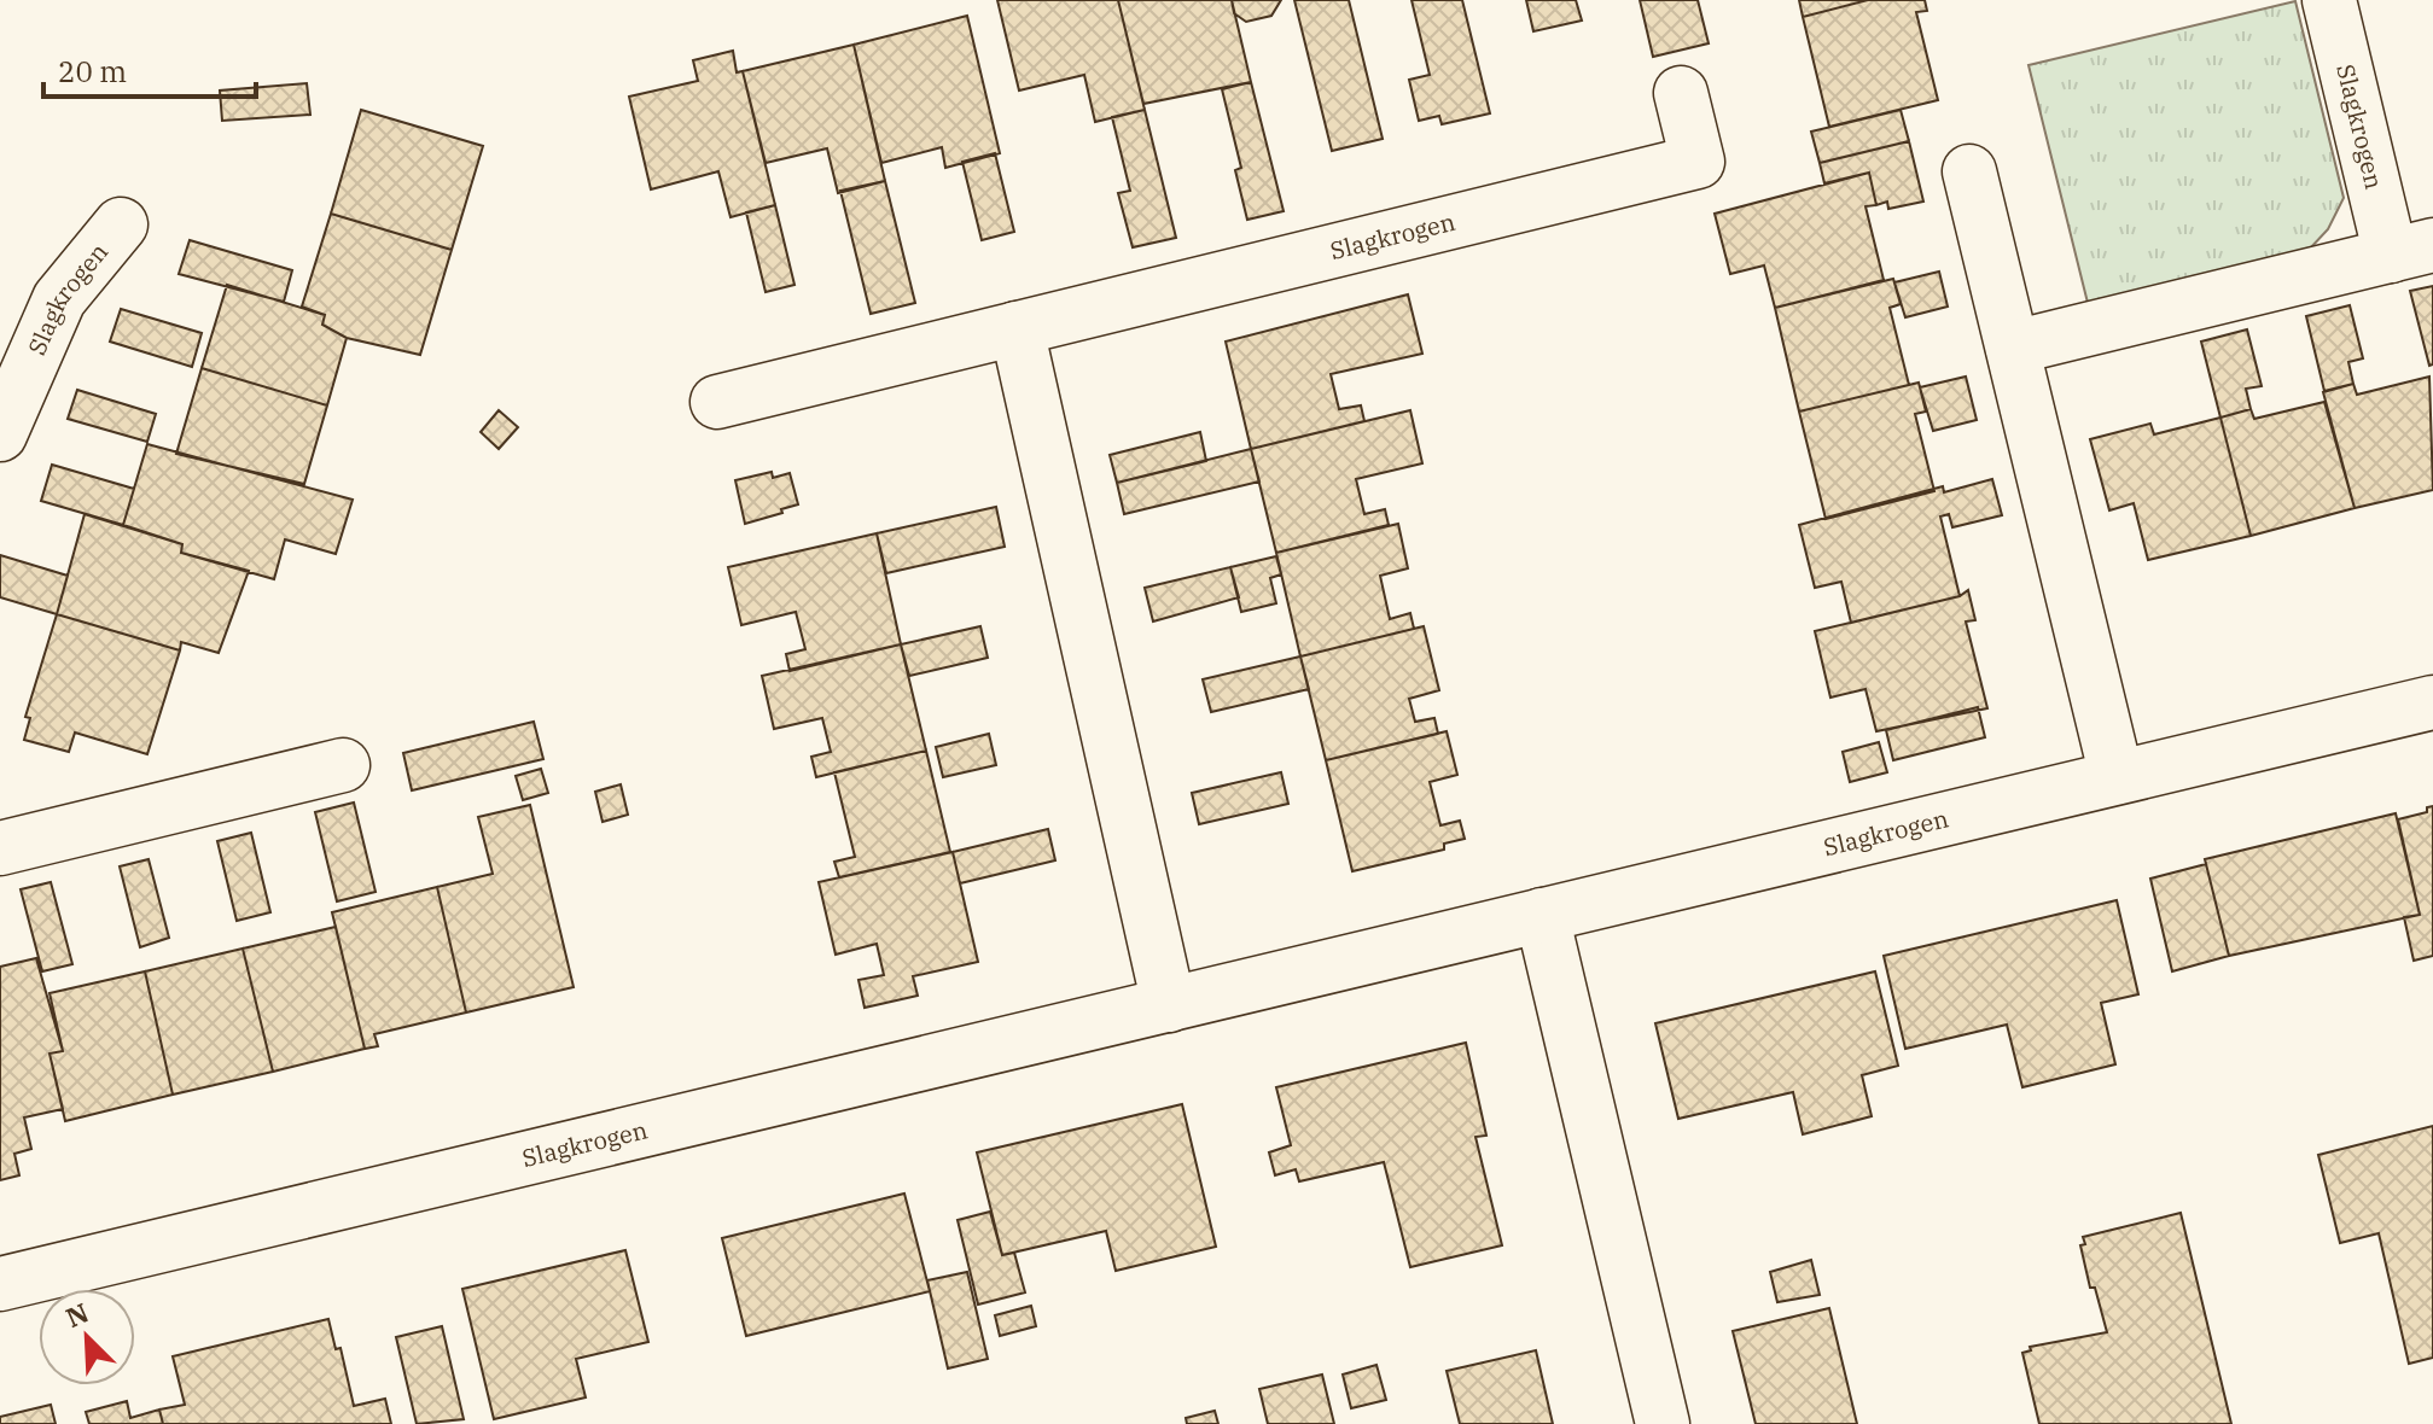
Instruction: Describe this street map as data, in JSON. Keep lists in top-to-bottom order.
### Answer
{
  "streets": {
    "street": ["Slagkrogen"]
  },
  "scale_bar": "20 m",
  "north": "top left"
}
